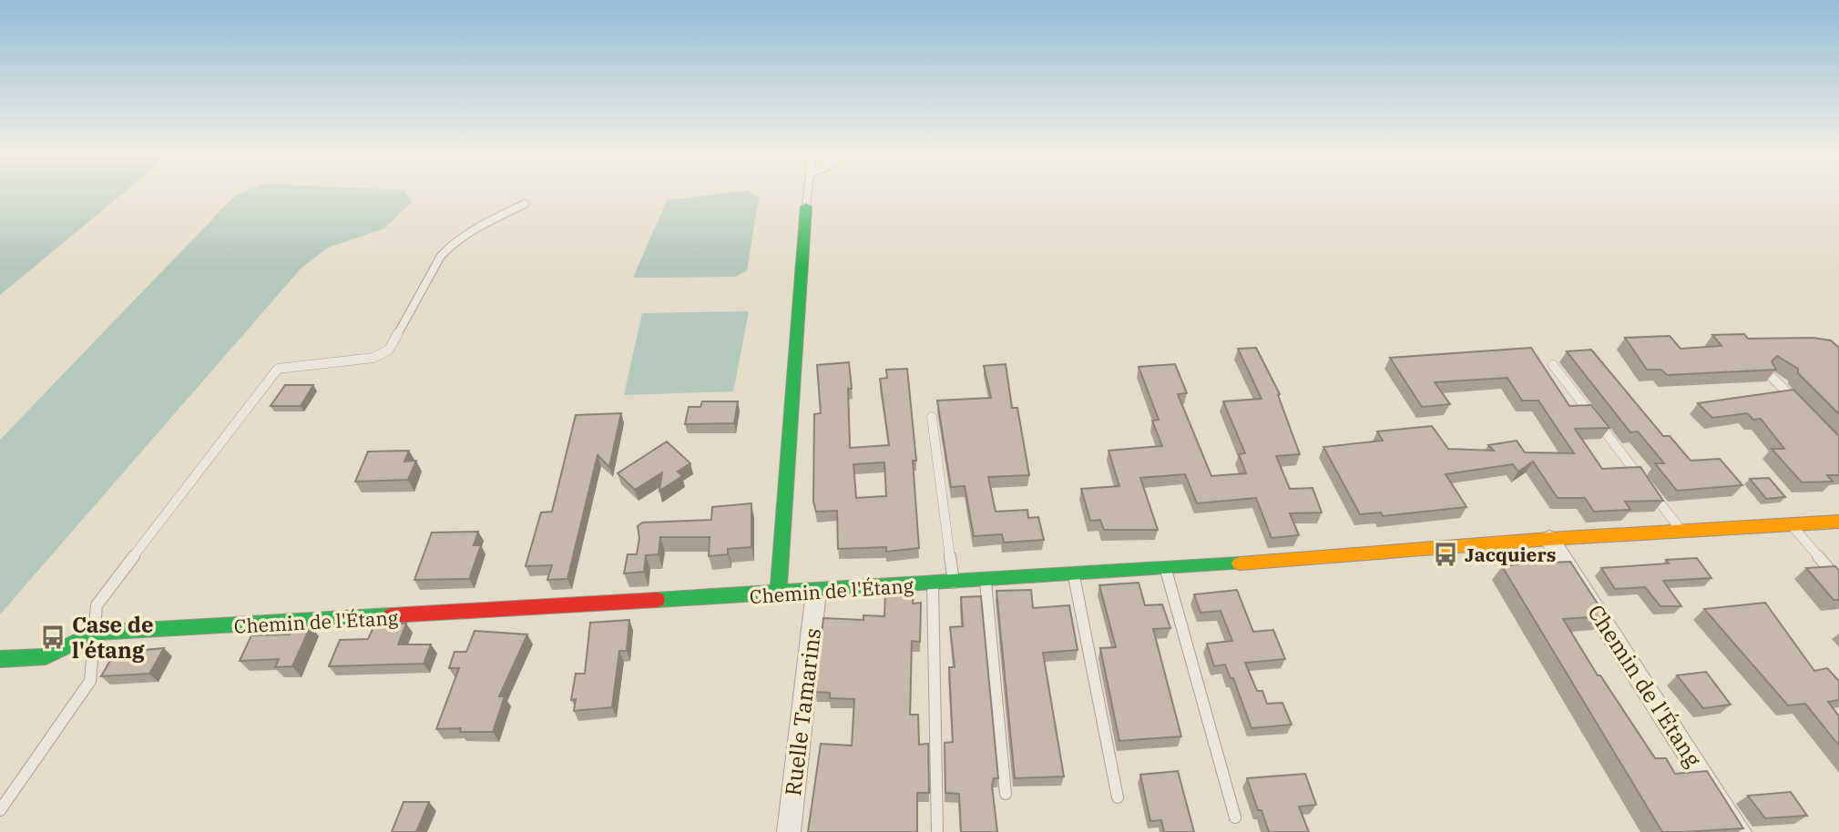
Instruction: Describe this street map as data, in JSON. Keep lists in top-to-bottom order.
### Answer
{
  "streets": {
    "street": ["Chemin de l'Étang", "Ruelle Tamarins"]
  },
  "crossings": [
    ["Chemin de l'Étang", "Ruelle Tamarins"]
  ],
  "places": {
    "bus stop": ["Jacquiers", "Case de l'étang"]
  }
}
